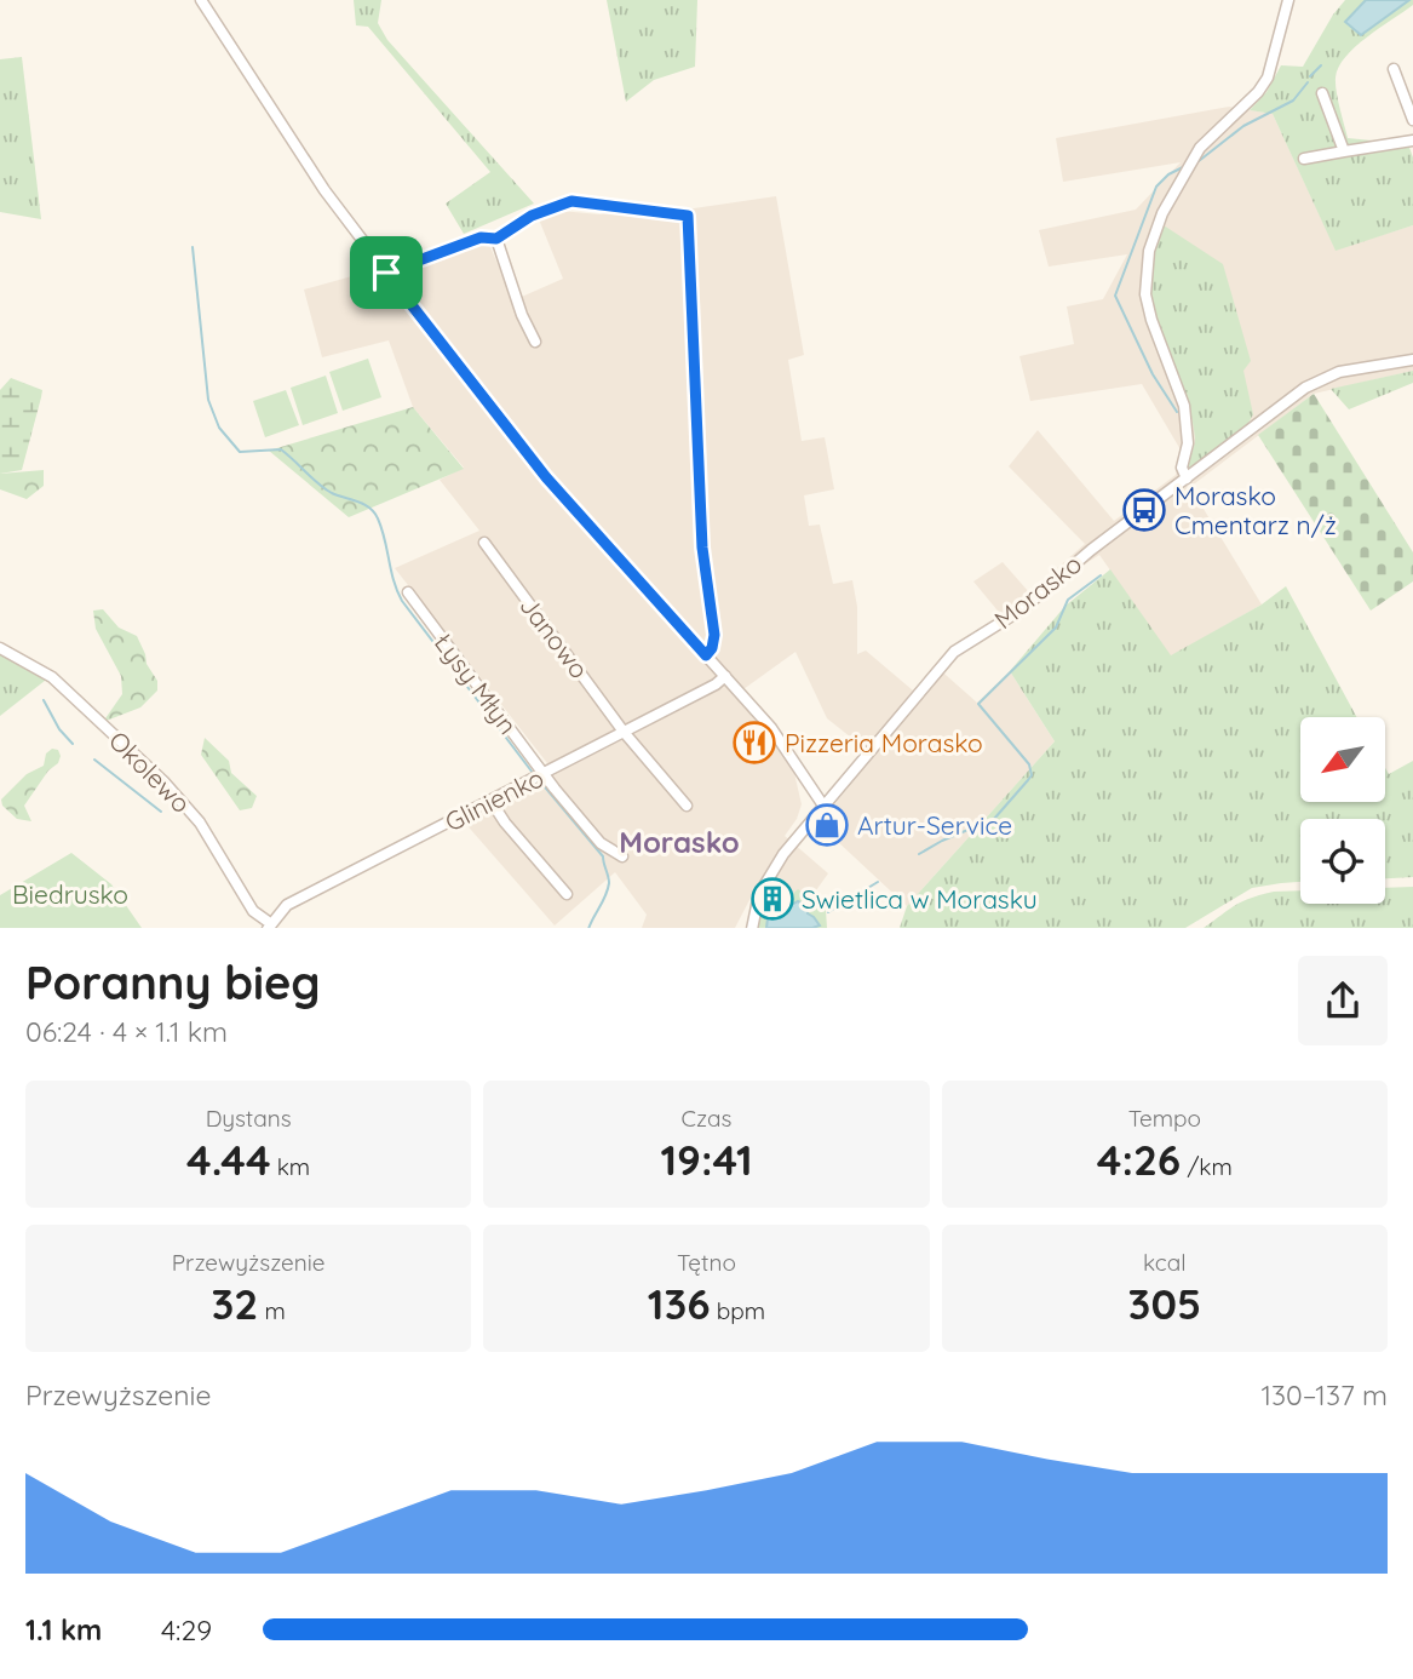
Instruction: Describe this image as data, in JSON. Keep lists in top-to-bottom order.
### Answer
{
  "streets": {
    "street": [
      "Morasko",
      "Janowo",
      "Łysy Młyn",
      "Okolewo",
      "Glinienko"
    ]
  },
  "crossings": [
    ["Janowo", "Glinienko"],
    ["Łysy Młyn", "Glinienko"],
    ["Okolewo", "Glinienko"]
  ],
  "districts": ["Morasko"],
  "parks": ["Biedrusko"],
  "places": {
    "bus stop": ["Morasko Cmentarz n/ż"],
    "restaurant": ["Pizzeria Morasko"],
    "shop": ["Artur-Service"],
    "building": ["Swietlica w Morasku"]
  },
  "north": "bottom left",
  "page": {
    "heading": ["Poranny bieg", "06:24 · 4 × 1.1 km"],
    "stats": [
      ["Dystans", "4.44 km"],
      ["Czas", "19:41"],
      ["Tempo", "4:26 /km"],
      ["Przewyższenie", "32 m"],
      ["Tętno", "136 bpm"],
      ["kcal", "305"]
    ],
    "chart": ["Przewyższenie", "130–137 m"],
    "list": [
      {
        "name": "1.1 km",
        "note": "4:29"
      }
    ]
  }
}
